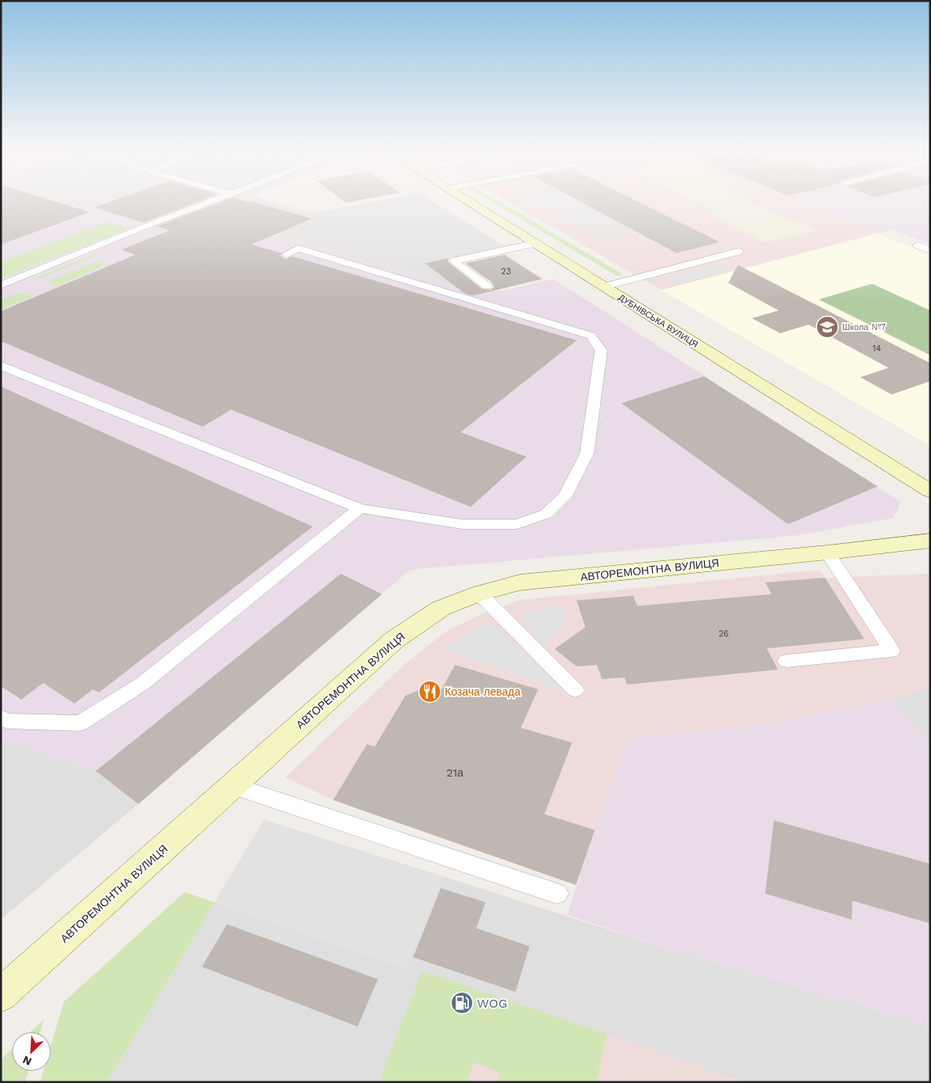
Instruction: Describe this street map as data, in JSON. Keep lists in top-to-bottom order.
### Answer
{
  "streets": {
    "main road": ["ДУБНІВСЬКА ВУЛИЦЯ", "АВТОРЕМОНТНА ВУЛИЦЯ"]
  },
  "places": {
    "school or university": ["Школа №7"],
    "restaurant": ["Козача левада"],
    "fuel station": ["WOG"]
  },
  "house_numbers": [
    "23",
    "14",
    "26",
    "21а"
  ],
  "north": "bottom left"
}
